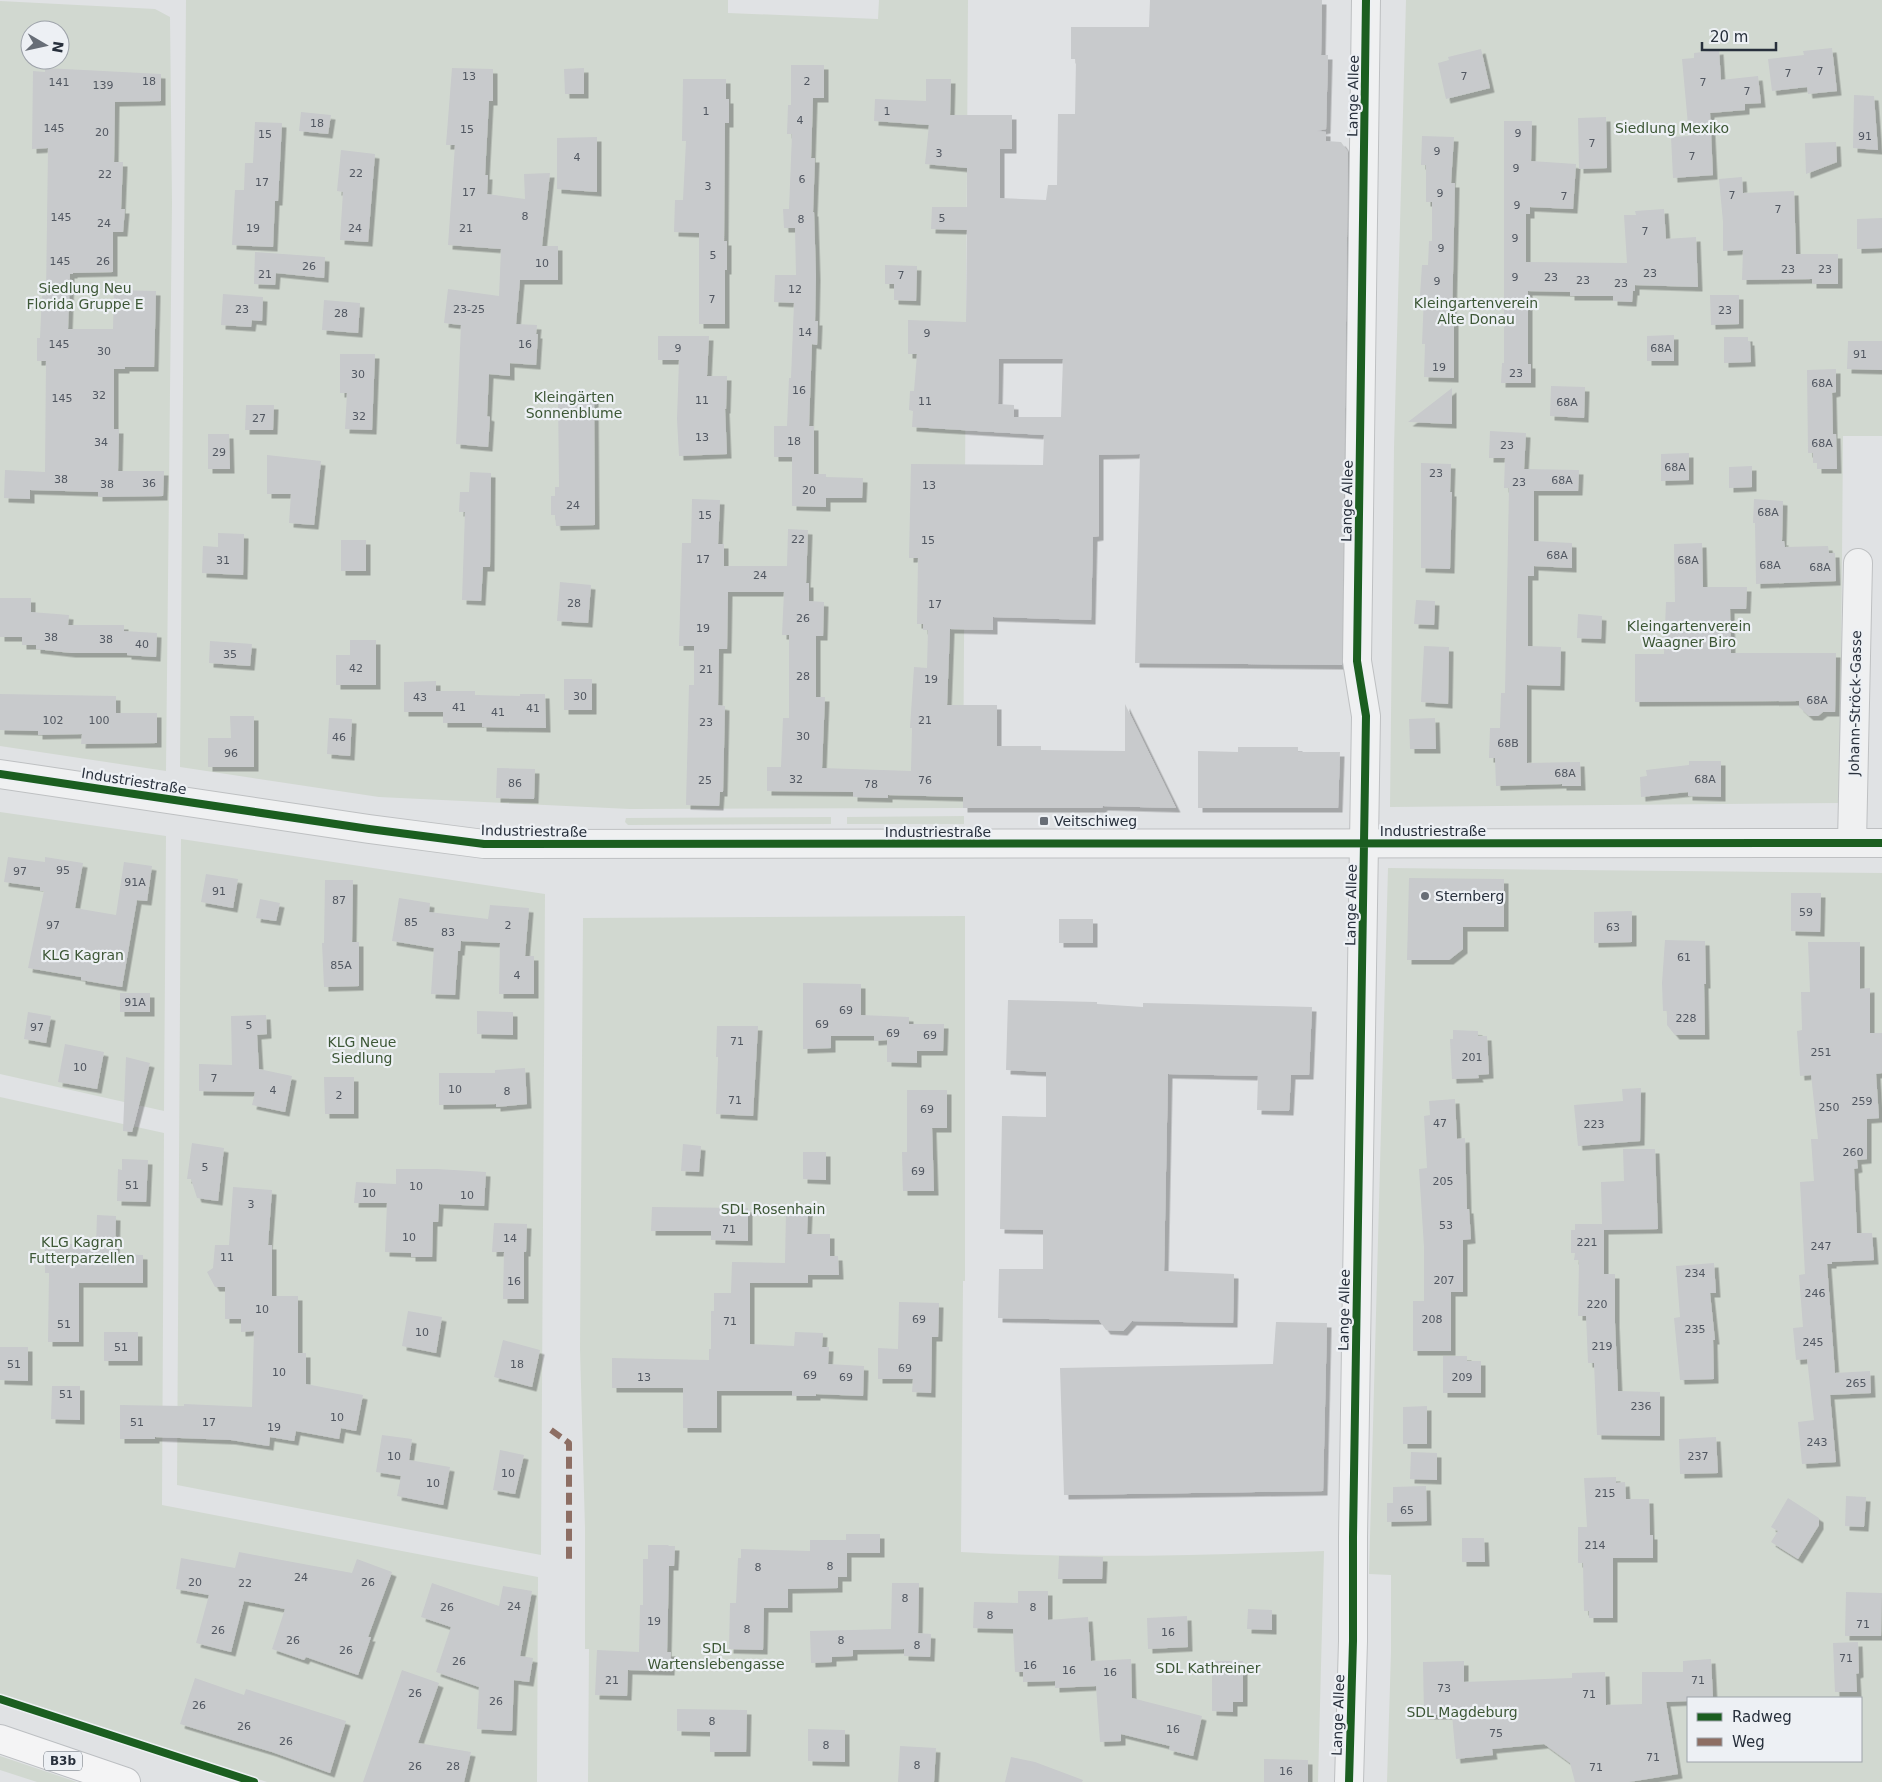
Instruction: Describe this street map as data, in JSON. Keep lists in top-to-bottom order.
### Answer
{
  "streets": {
    "main road": ["B3b"],
    "street": ["Lange Allee", "Johann-Ströck-Gasse", "Industriestraße"]
  },
  "crossings": [
    ["Lange Allee", "Industriestraße"],
    ["Johann-Ströck-Gasse", "Industriestraße"]
  ],
  "parks": [
    "Siedlung Mexiko",
    "Siedlung Neu Florida Gruppe E",
    "Kleingartenverein Alte Donau",
    "Kleingärten Sonnenblume",
    "Kleingartenverein Waagner Biro",
    "KLG Kagran",
    "KLG Neue Siedlung",
    "SDL Rosenhain",
    "KLG Kagran Futterparzellen",
    "SDL Wartenslebengasse",
    "SDL Kathreiner",
    "SDL Magdeburg"
  ],
  "places": {
    "transit": ["Veitschiweg"],
    "other": ["Sternberg"]
  },
  "house_numbers": [
    "7",
    "7",
    "13",
    "7",
    "18",
    "2",
    "141",
    "7",
    "139",
    "7",
    "1",
    "1",
    "4",
    "18",
    "145",
    "15",
    "20",
    "9",
    "15",
    "91",
    "7",
    "9",
    "3",
    "7",
    "4",
    "9",
    "22",
    "22",
    "6",
    "17",
    "3",
    "17",
    "9",
    "7",
    "7",
    "9",
    "7",
    "8",
    "145",
    "5",
    "8",
    "24",
    "19",
    "24",
    "21",
    "7",
    "9",
    "9",
    "5",
    "145",
    "26",
    "10",
    "26",
    "23",
    "23",
    "23",
    "21",
    "7",
    "9",
    "23",
    "23",
    "9",
    "23",
    "12",
    "7",
    "23",
    "23-25",
    "23",
    "28",
    "14",
    "9",
    "145",
    "16",
    "9",
    "68A",
    "30",
    "91",
    "19",
    "23",
    "30",
    "68A",
    "16",
    "32",
    "145",
    "11",
    "11",
    "68A",
    "32",
    "27",
    "13",
    "18",
    "34",
    "68A",
    "23",
    "29",
    "68A",
    "23",
    "38",
    "68A",
    "23",
    "36",
    "38",
    "13",
    "20",
    "24",
    "68A",
    "15",
    "22",
    "15",
    "68A",
    "17",
    "31",
    "68A",
    "68A",
    "68A",
    "24",
    "28",
    "17",
    "26",
    "19",
    "38",
    "38",
    "40",
    "35",
    "42",
    "21",
    "28",
    "19",
    "30",
    "43",
    "68A",
    "41",
    "41",
    "41",
    "102",
    "100",
    "21",
    "23",
    "30",
    "46",
    "68B",
    "96",
    "68A",
    "32",
    "68A",
    "25",
    "76",
    "86",
    "78",
    "95",
    "97",
    "91A",
    "91",
    "87",
    "59",
    "85",
    "97",
    "2",
    "63",
    "83",
    "61",
    "85A",
    "4",
    "91A",
    "69",
    "228",
    "69",
    "5",
    "97",
    "69",
    "69",
    "71",
    "251",
    "201",
    "10",
    "7",
    "10",
    "4",
    "8",
    "2",
    "71",
    "259",
    "250",
    "69",
    "47",
    "223",
    "260",
    "5",
    "69",
    "205",
    "51",
    "10",
    "10",
    "10",
    "3",
    "53",
    "71",
    "10",
    "14",
    "221",
    "247",
    "11",
    "234",
    "207",
    "16",
    "246",
    "220",
    "10",
    "69",
    "208",
    "71",
    "51",
    "235",
    "10",
    "245",
    "219",
    "51",
    "51",
    "18",
    "69",
    "10",
    "69",
    "13",
    "69",
    "209",
    "265",
    "51",
    "236",
    "10",
    "51",
    "17",
    "19",
    "243",
    "10",
    "237",
    "10",
    "10",
    "215",
    "65",
    "214",
    "8",
    "8",
    "24",
    "20",
    "26",
    "22",
    "8",
    "24",
    "26",
    "8",
    "8",
    "19",
    "71",
    "8",
    "26",
    "16",
    "26",
    "8",
    "8",
    "26",
    "71",
    "26",
    "16",
    "16",
    "16",
    "21",
    "71",
    "73",
    "26",
    "71",
    "26",
    "26",
    "8",
    "26",
    "16",
    "75",
    "26",
    "8",
    "71",
    "8",
    "26",
    "28",
    "71",
    "16"
  ],
  "legend": ["Radweg", "Weg"],
  "scale_bar": "20 m",
  "north": "right"
}
